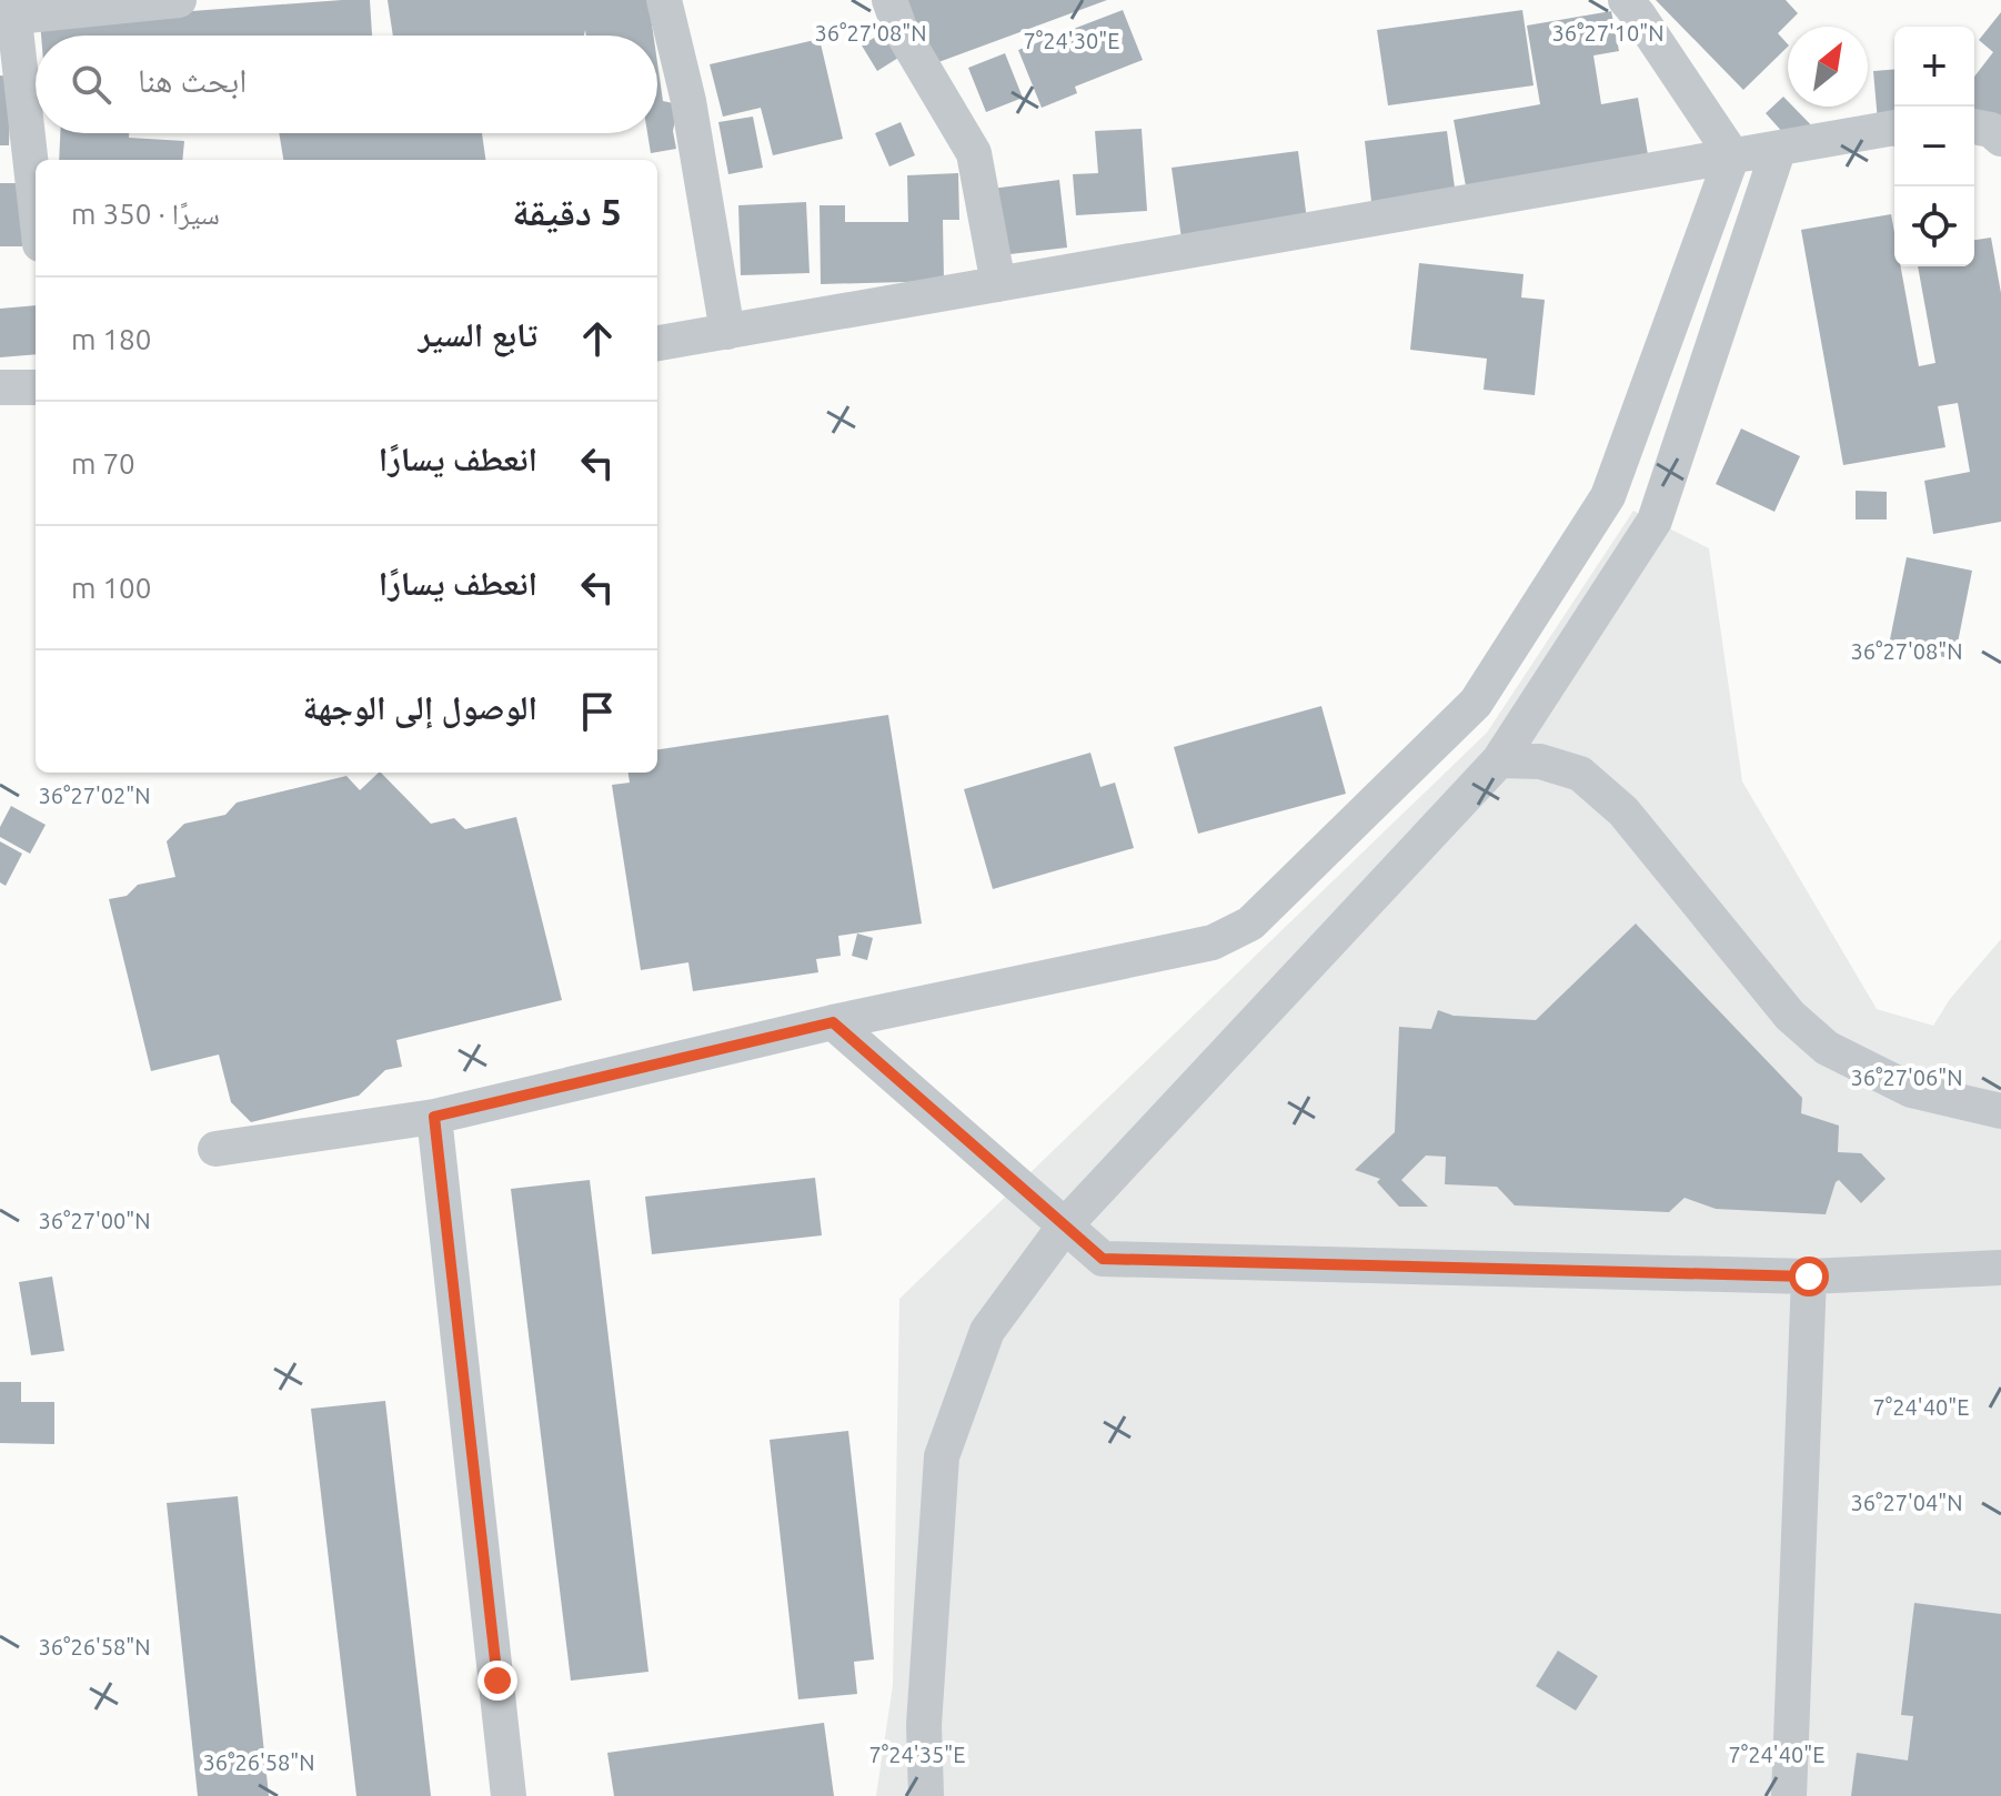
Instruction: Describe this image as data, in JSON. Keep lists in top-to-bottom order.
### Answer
{
  "north": "top right",
  "page": {
    "map_buttons": ["+", "−"],
    "search": "ابحث هنا",
    "heading": ["5 دقيقة", "سيرًا · 350 m"],
    "list": [
      ["تابع السير", "180 m"],
      ["انعطف يسارًا", "70 m"],
      ["انعطف يسارًا", "100 m"],
      "الوصول إلى الوجهة"
    ]
  },
  "coordinates": [
    "36°27'08\"N",
    "36°27'10\"N",
    "7°24'30\"E",
    "36°27'02\"N",
    "36°27'06\"N",
    "36°27'00\"N",
    "7°24'40\"E",
    "36°27'04\"N",
    "36°26'58\"N",
    "7°24'35\"E"
  ]
}
